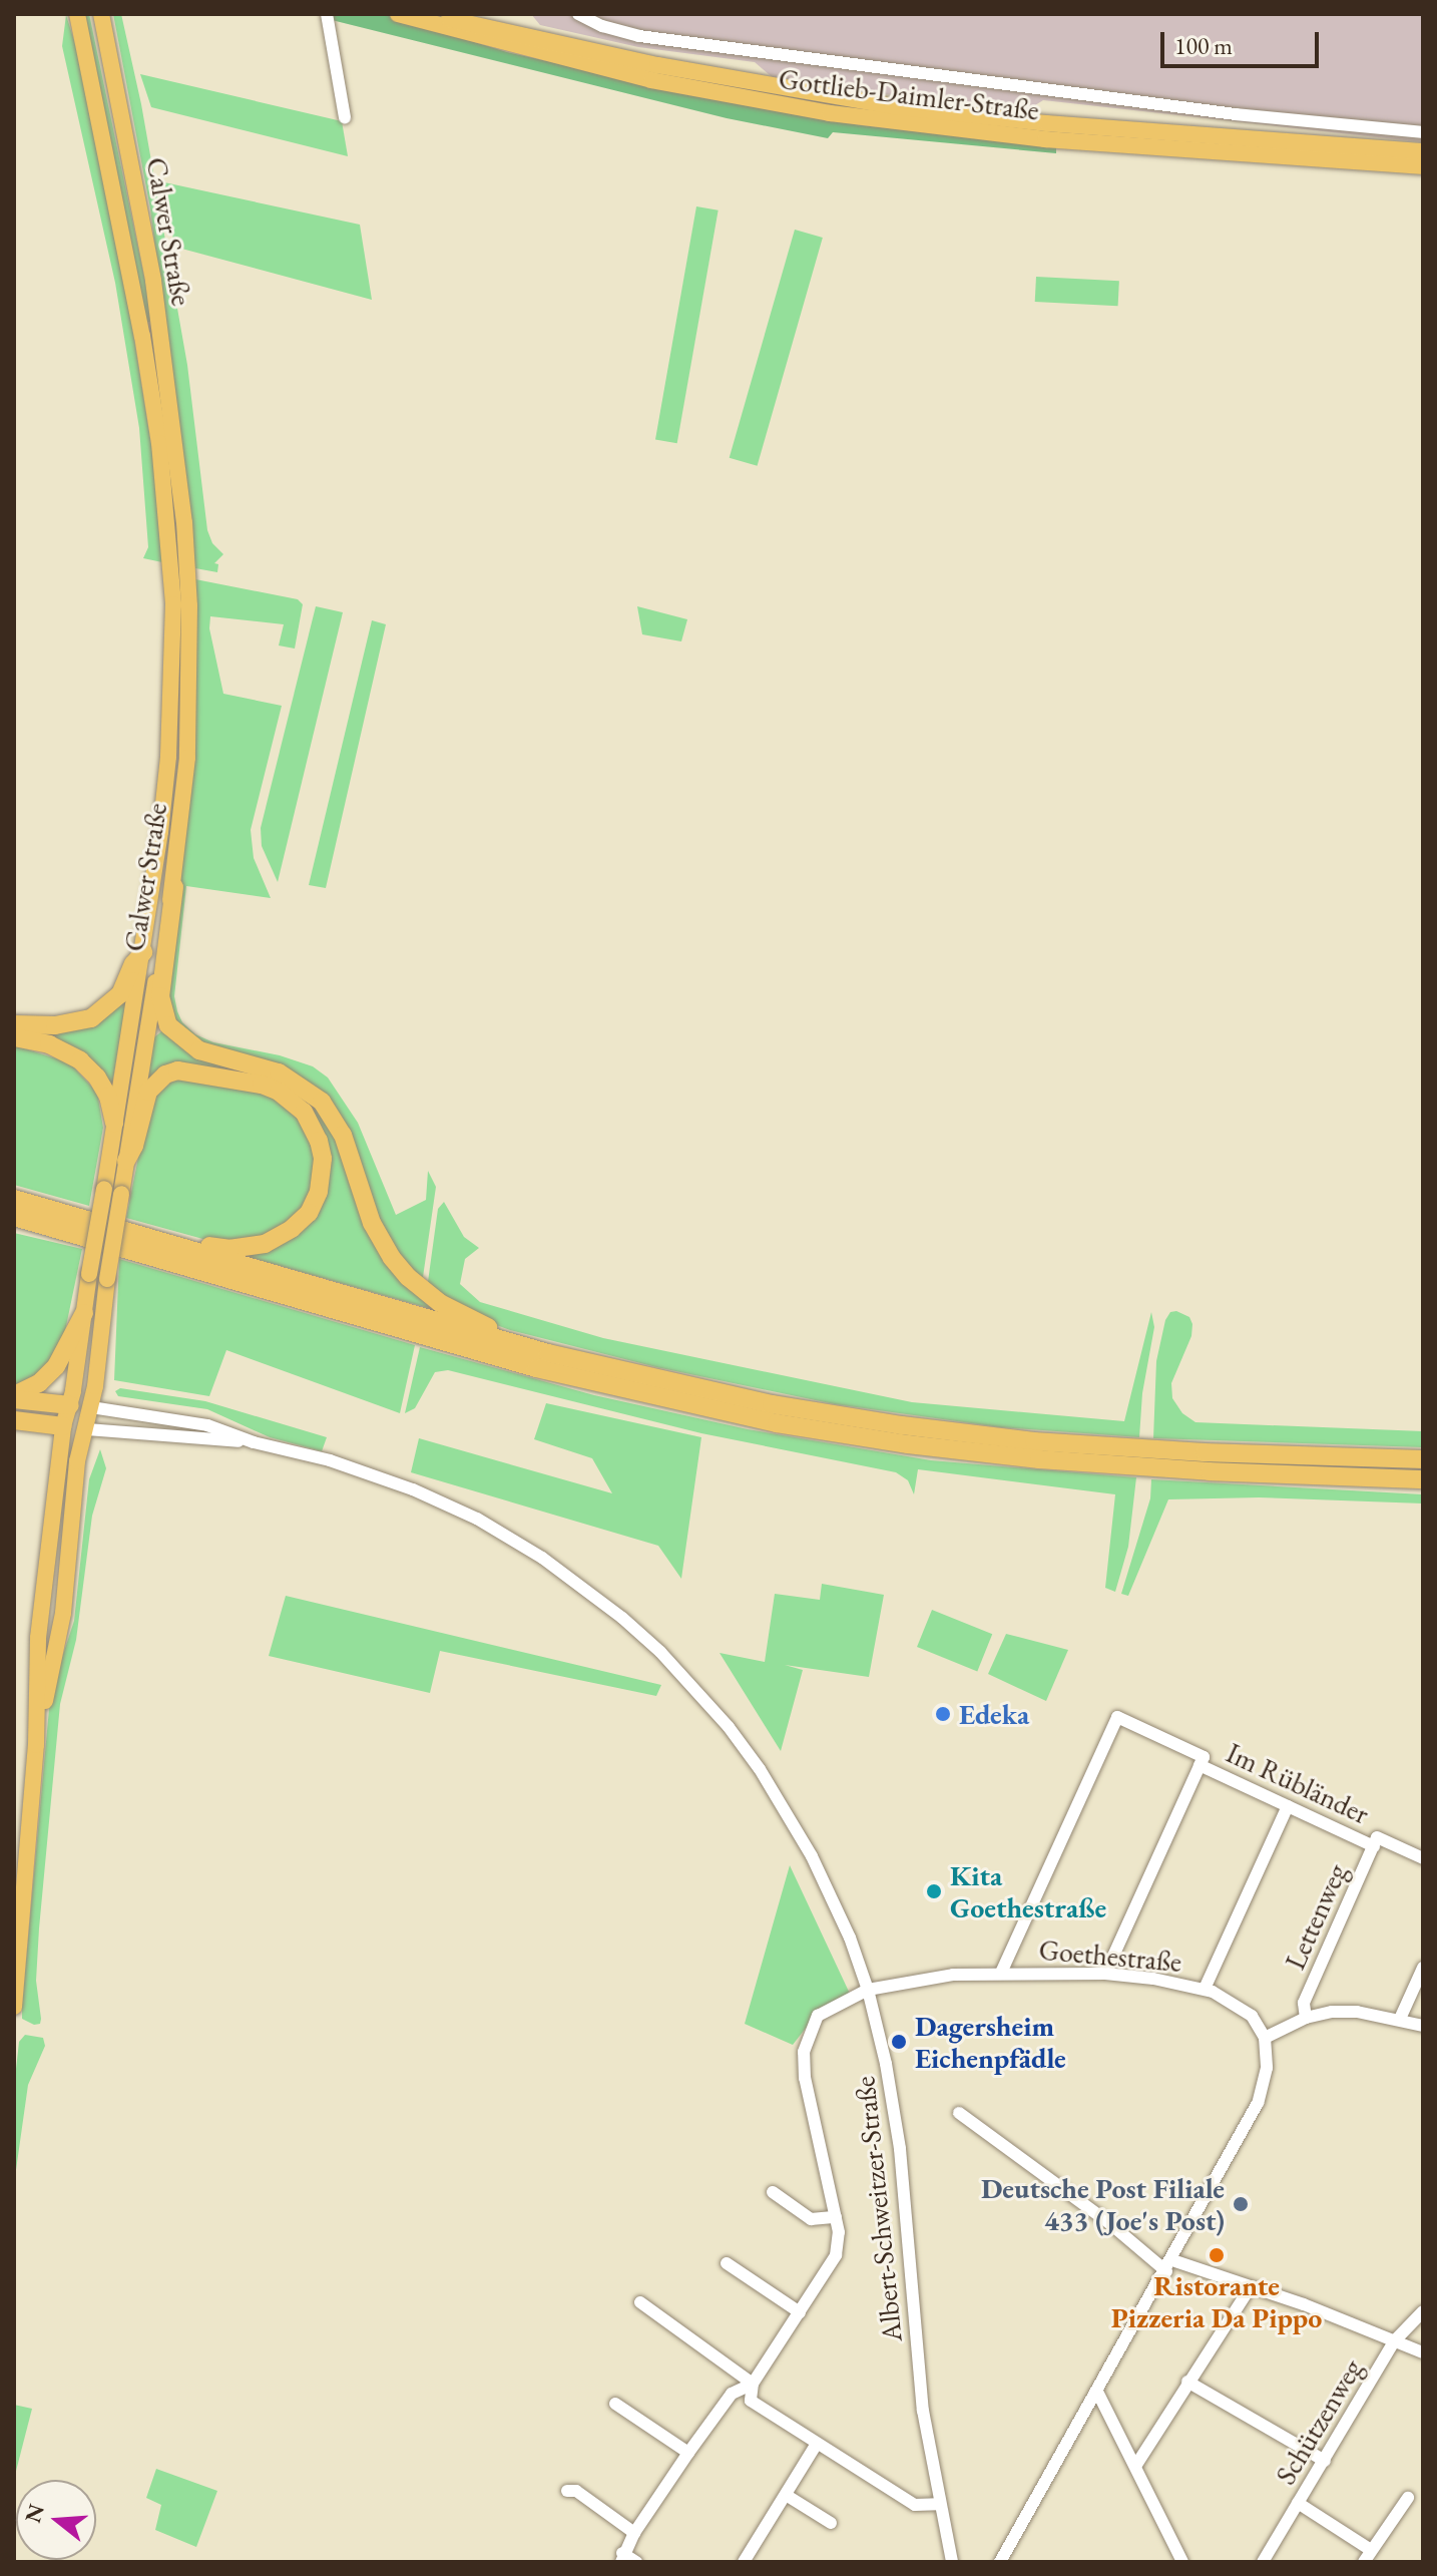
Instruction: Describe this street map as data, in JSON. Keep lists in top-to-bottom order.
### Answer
{
  "streets": {
    "main road": ["Gottlieb-Daimler-Straße", "Calwer Straße"],
    "street": [
      "Im Rübländer",
      "Lettenweg",
      "Goethestraße",
      "Albert-Schweitzer-Straße",
      "Schützenweg"
    ]
  },
  "crossings": [
    ["Im Rübländer", "Lettenweg"],
    ["Im Rübländer", "Goethestraße"],
    ["Goethestraße", "Albert-Schweitzer-Straße"]
  ],
  "places": [
    "Edeka",
    "Kita Goethestraße",
    "Dagersheim Eichenpfädle",
    "Deutsche Post Filiale 433 (Joe's Post)",
    "Ristorante Pizzeria Da Pippo"
  ],
  "scale_bar": "100 m",
  "north": "left"
}
